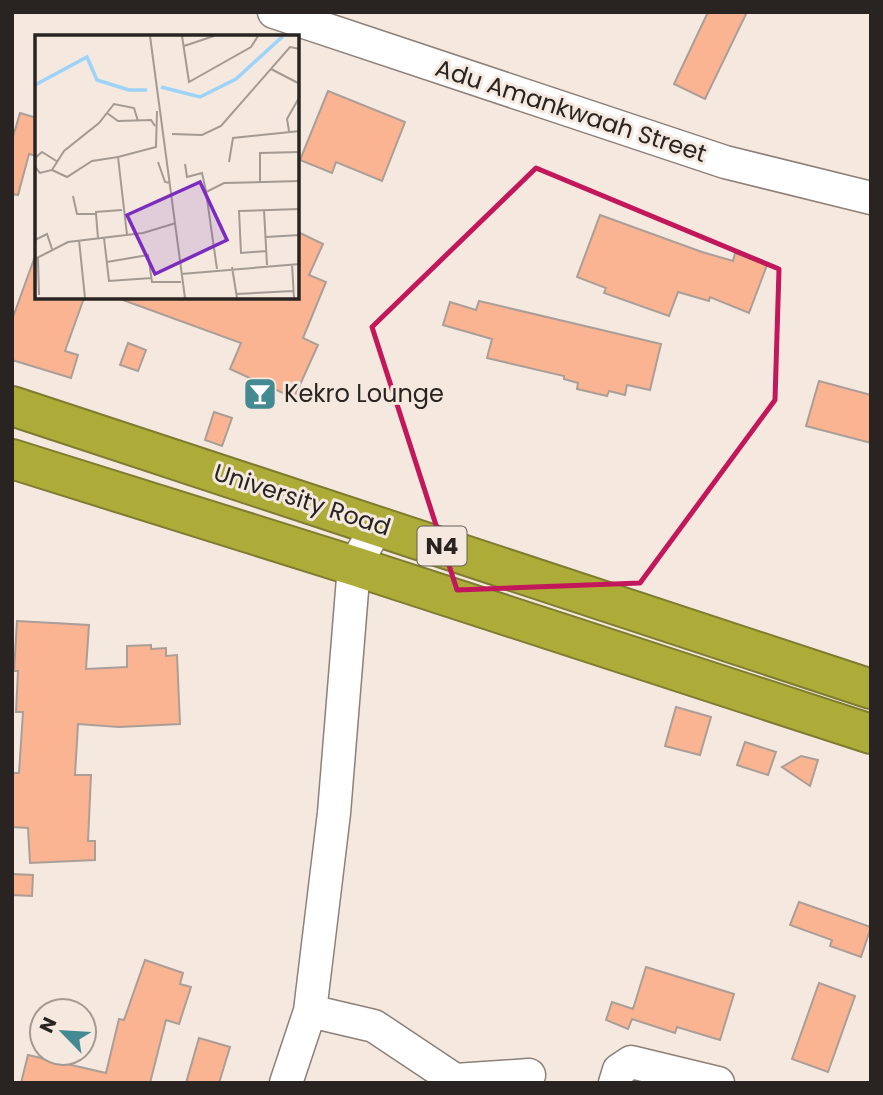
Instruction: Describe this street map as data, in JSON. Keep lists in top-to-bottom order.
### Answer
{
  "streets": {
    "highway": ["University Road", "N4"],
    "street": ["Adu Amankwaah Street"]
  },
  "places": {
    "bar": ["Kekro Lounge"]
  },
  "north": "top left"
}
